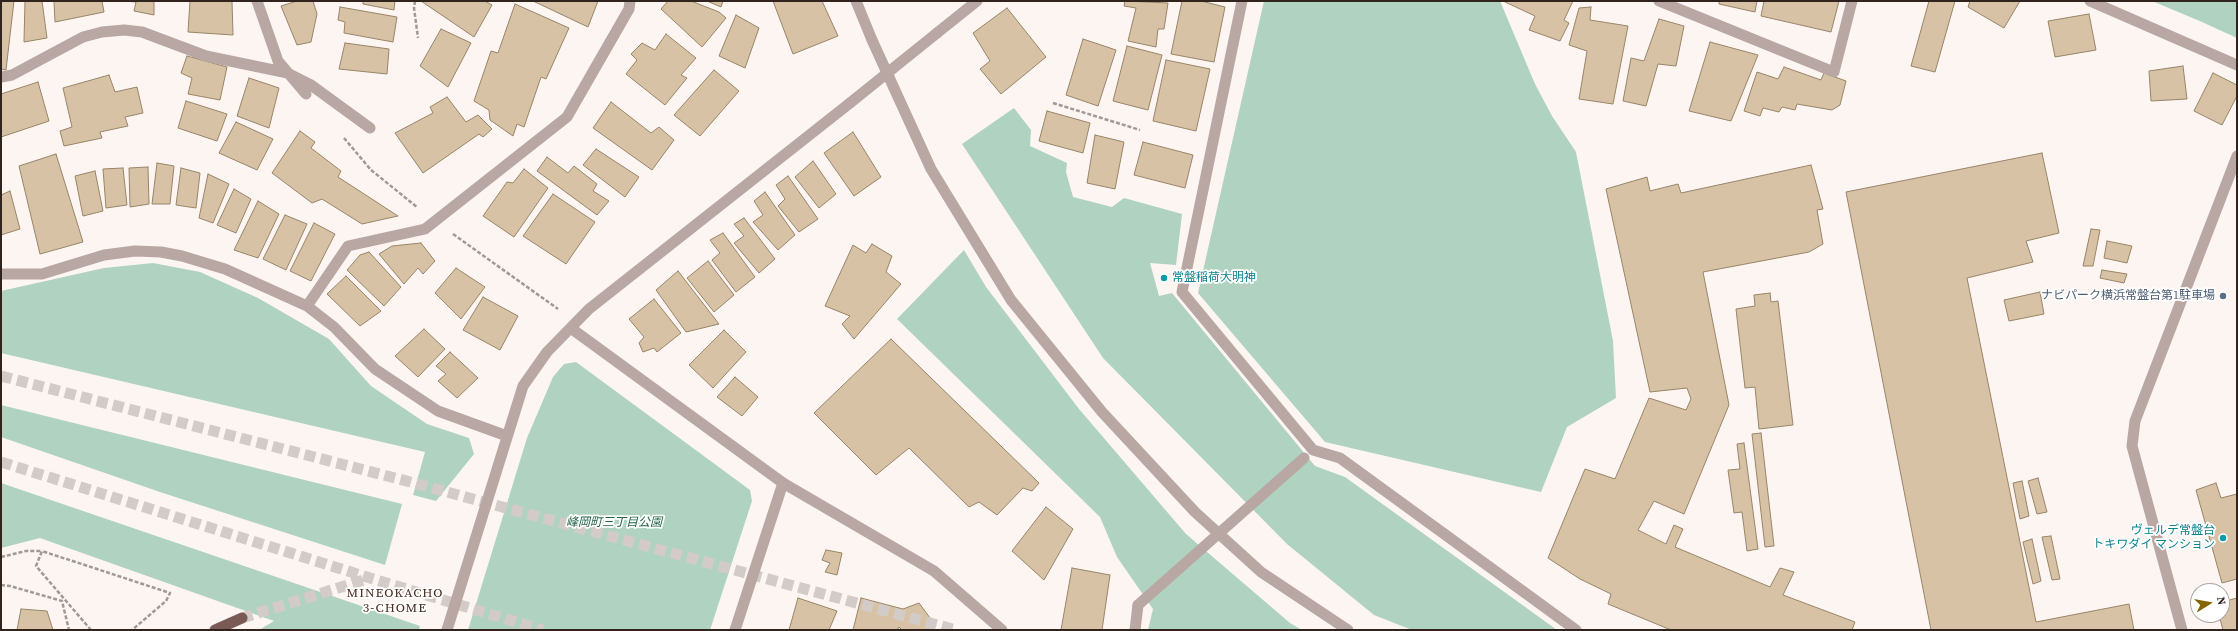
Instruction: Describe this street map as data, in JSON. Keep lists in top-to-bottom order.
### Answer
{
  "districts": ["MINEOKACHO 3-CHOME"],
  "parks": ["峰岡町三丁目公園"],
  "places": ["常盤稲荷大明神", "ナビパーク横浜常盤台第1駐車場", "ヴェルデ常盤台 トキワダイ マンション"],
  "north": "right"
}
